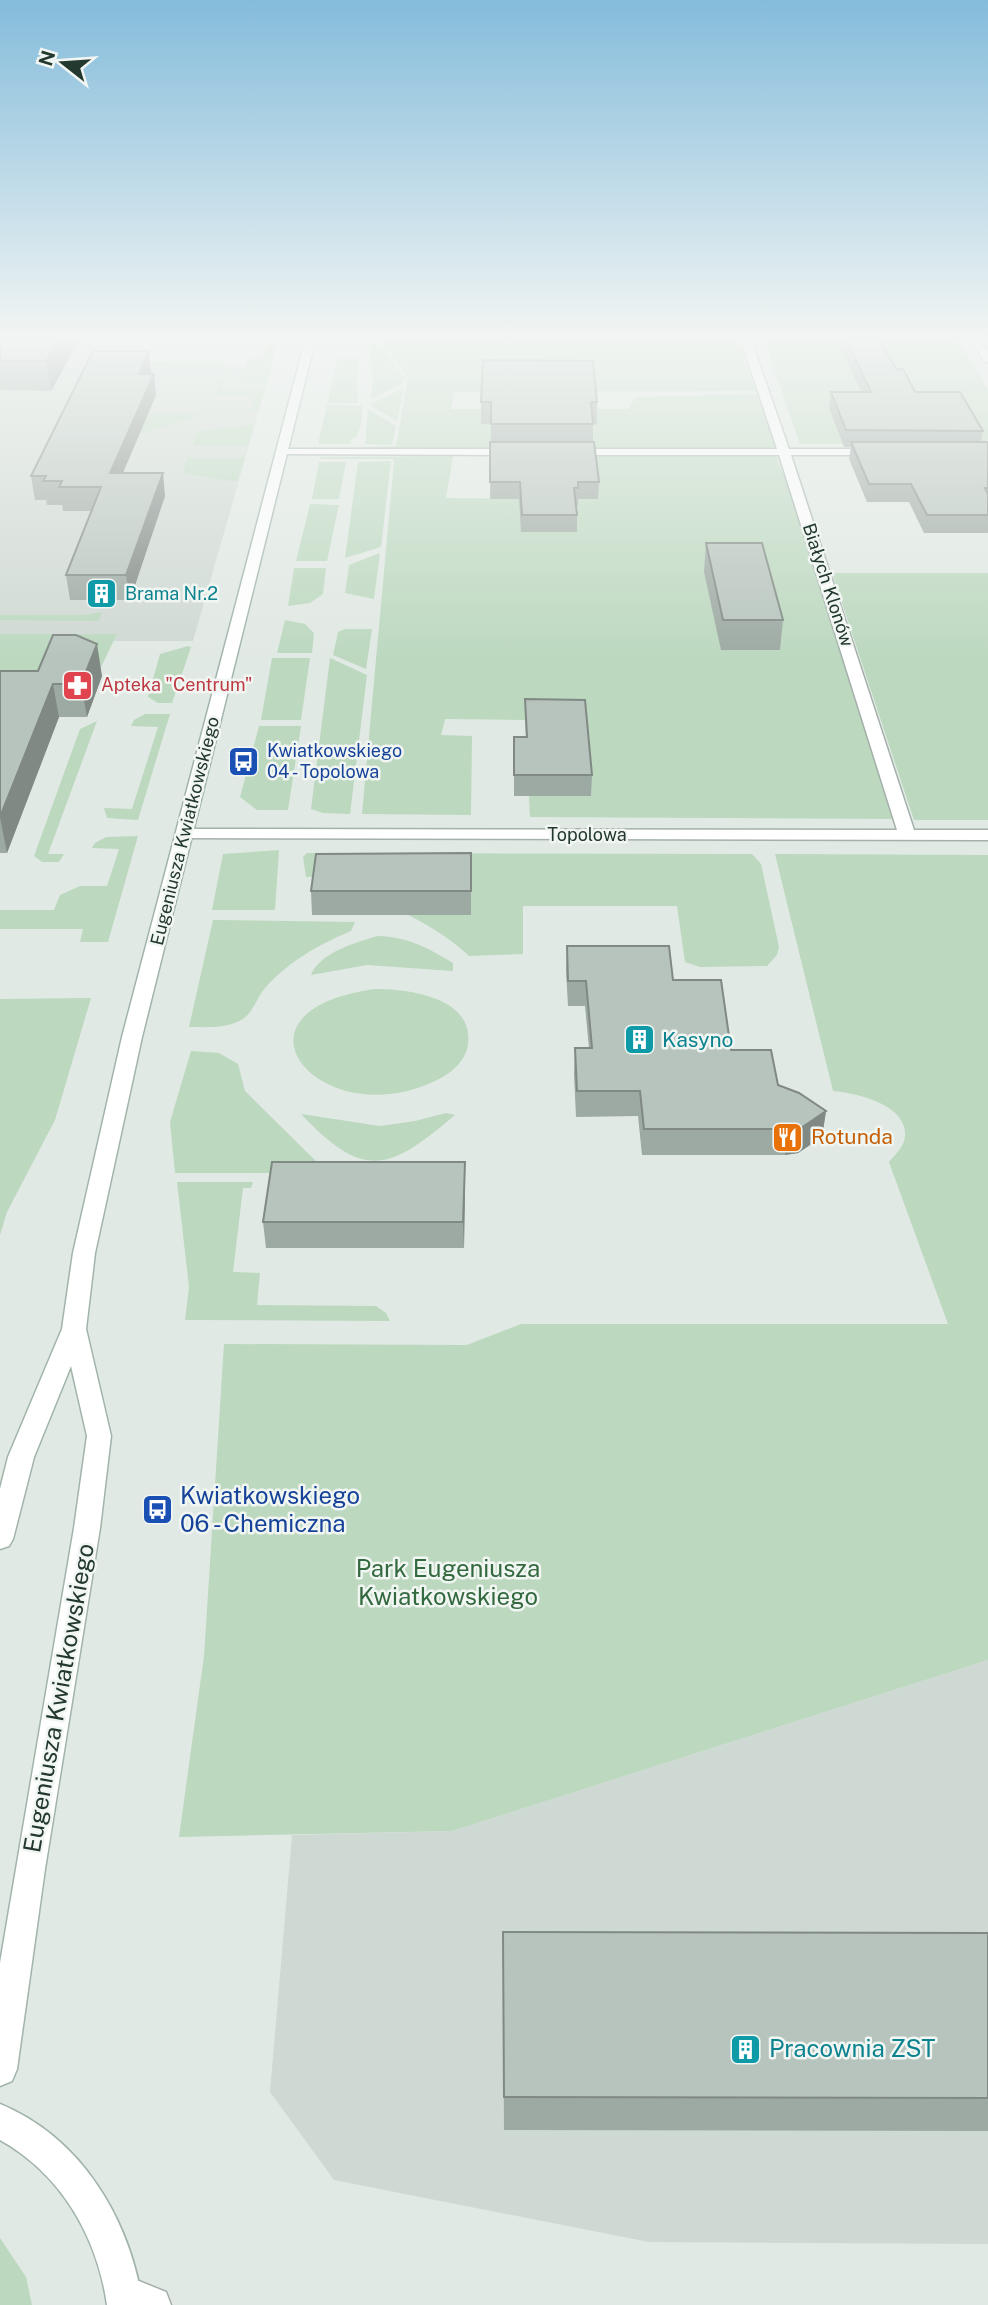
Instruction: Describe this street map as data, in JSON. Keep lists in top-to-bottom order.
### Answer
{
  "streets": {
    "street": ["Białych Klonów", "Eugeniusza Kwiatkowskiego", "Topolowa"]
  },
  "crossings": [
    ["Białych Klonów", "Topolowa"],
    ["Eugeniusza Kwiatkowskiego", "Topolowa"]
  ],
  "parks": ["Park Eugeniusza Kwiatkowskiego"],
  "places": {
    "building": ["Brama Nr.2", "Kasyno", "Pracownia ZST"],
    "pharmacy": ["Apteka \"Centrum\""],
    "bus stop": ["Kwiatkowskiego 04 - Topolowa", "Kwiatkowskiego 06 - Chemiczna"],
    "restaurant": ["Rotunda"]
  },
  "north": "left"
}
